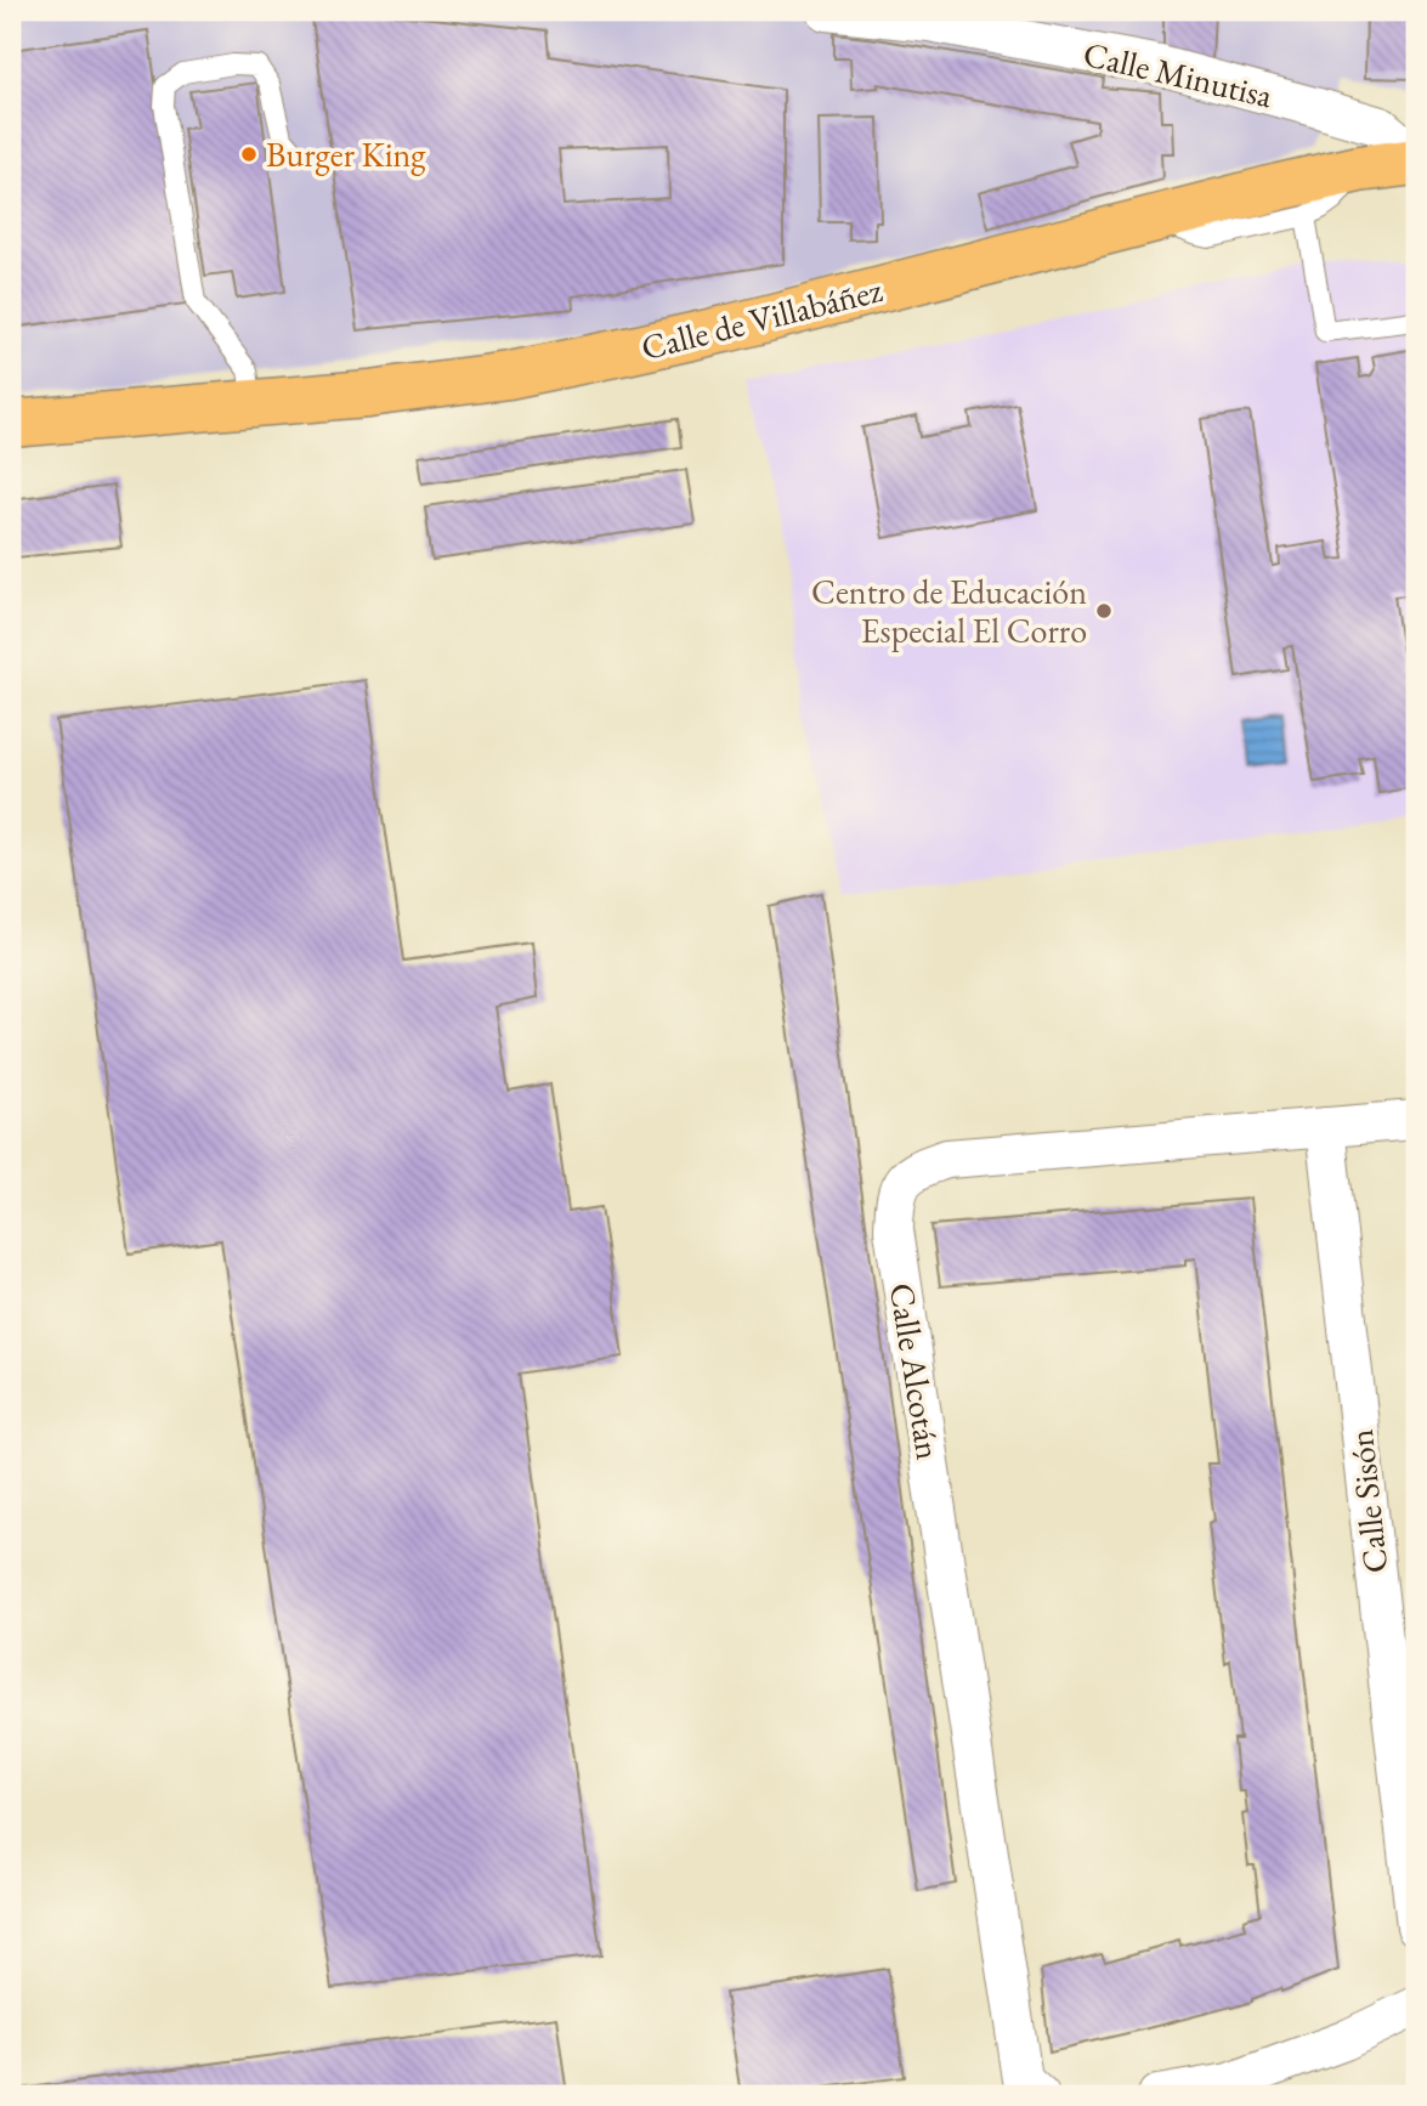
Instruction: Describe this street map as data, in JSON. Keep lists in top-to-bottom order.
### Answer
{
  "streets": {
    "main road": ["Calle de Villabáñez"],
    "street": ["Calle Minutisa", "Calle Alcotán", "Calle Sisón"]
  },
  "crossings": [
    ["Calle Minutisa", "Calle de Villabáñez"],
    ["Calle Alcotán", "Calle Sisón"]
  ],
  "places": ["Burger King", "Centro de Educación Especial El Corro"]
}
